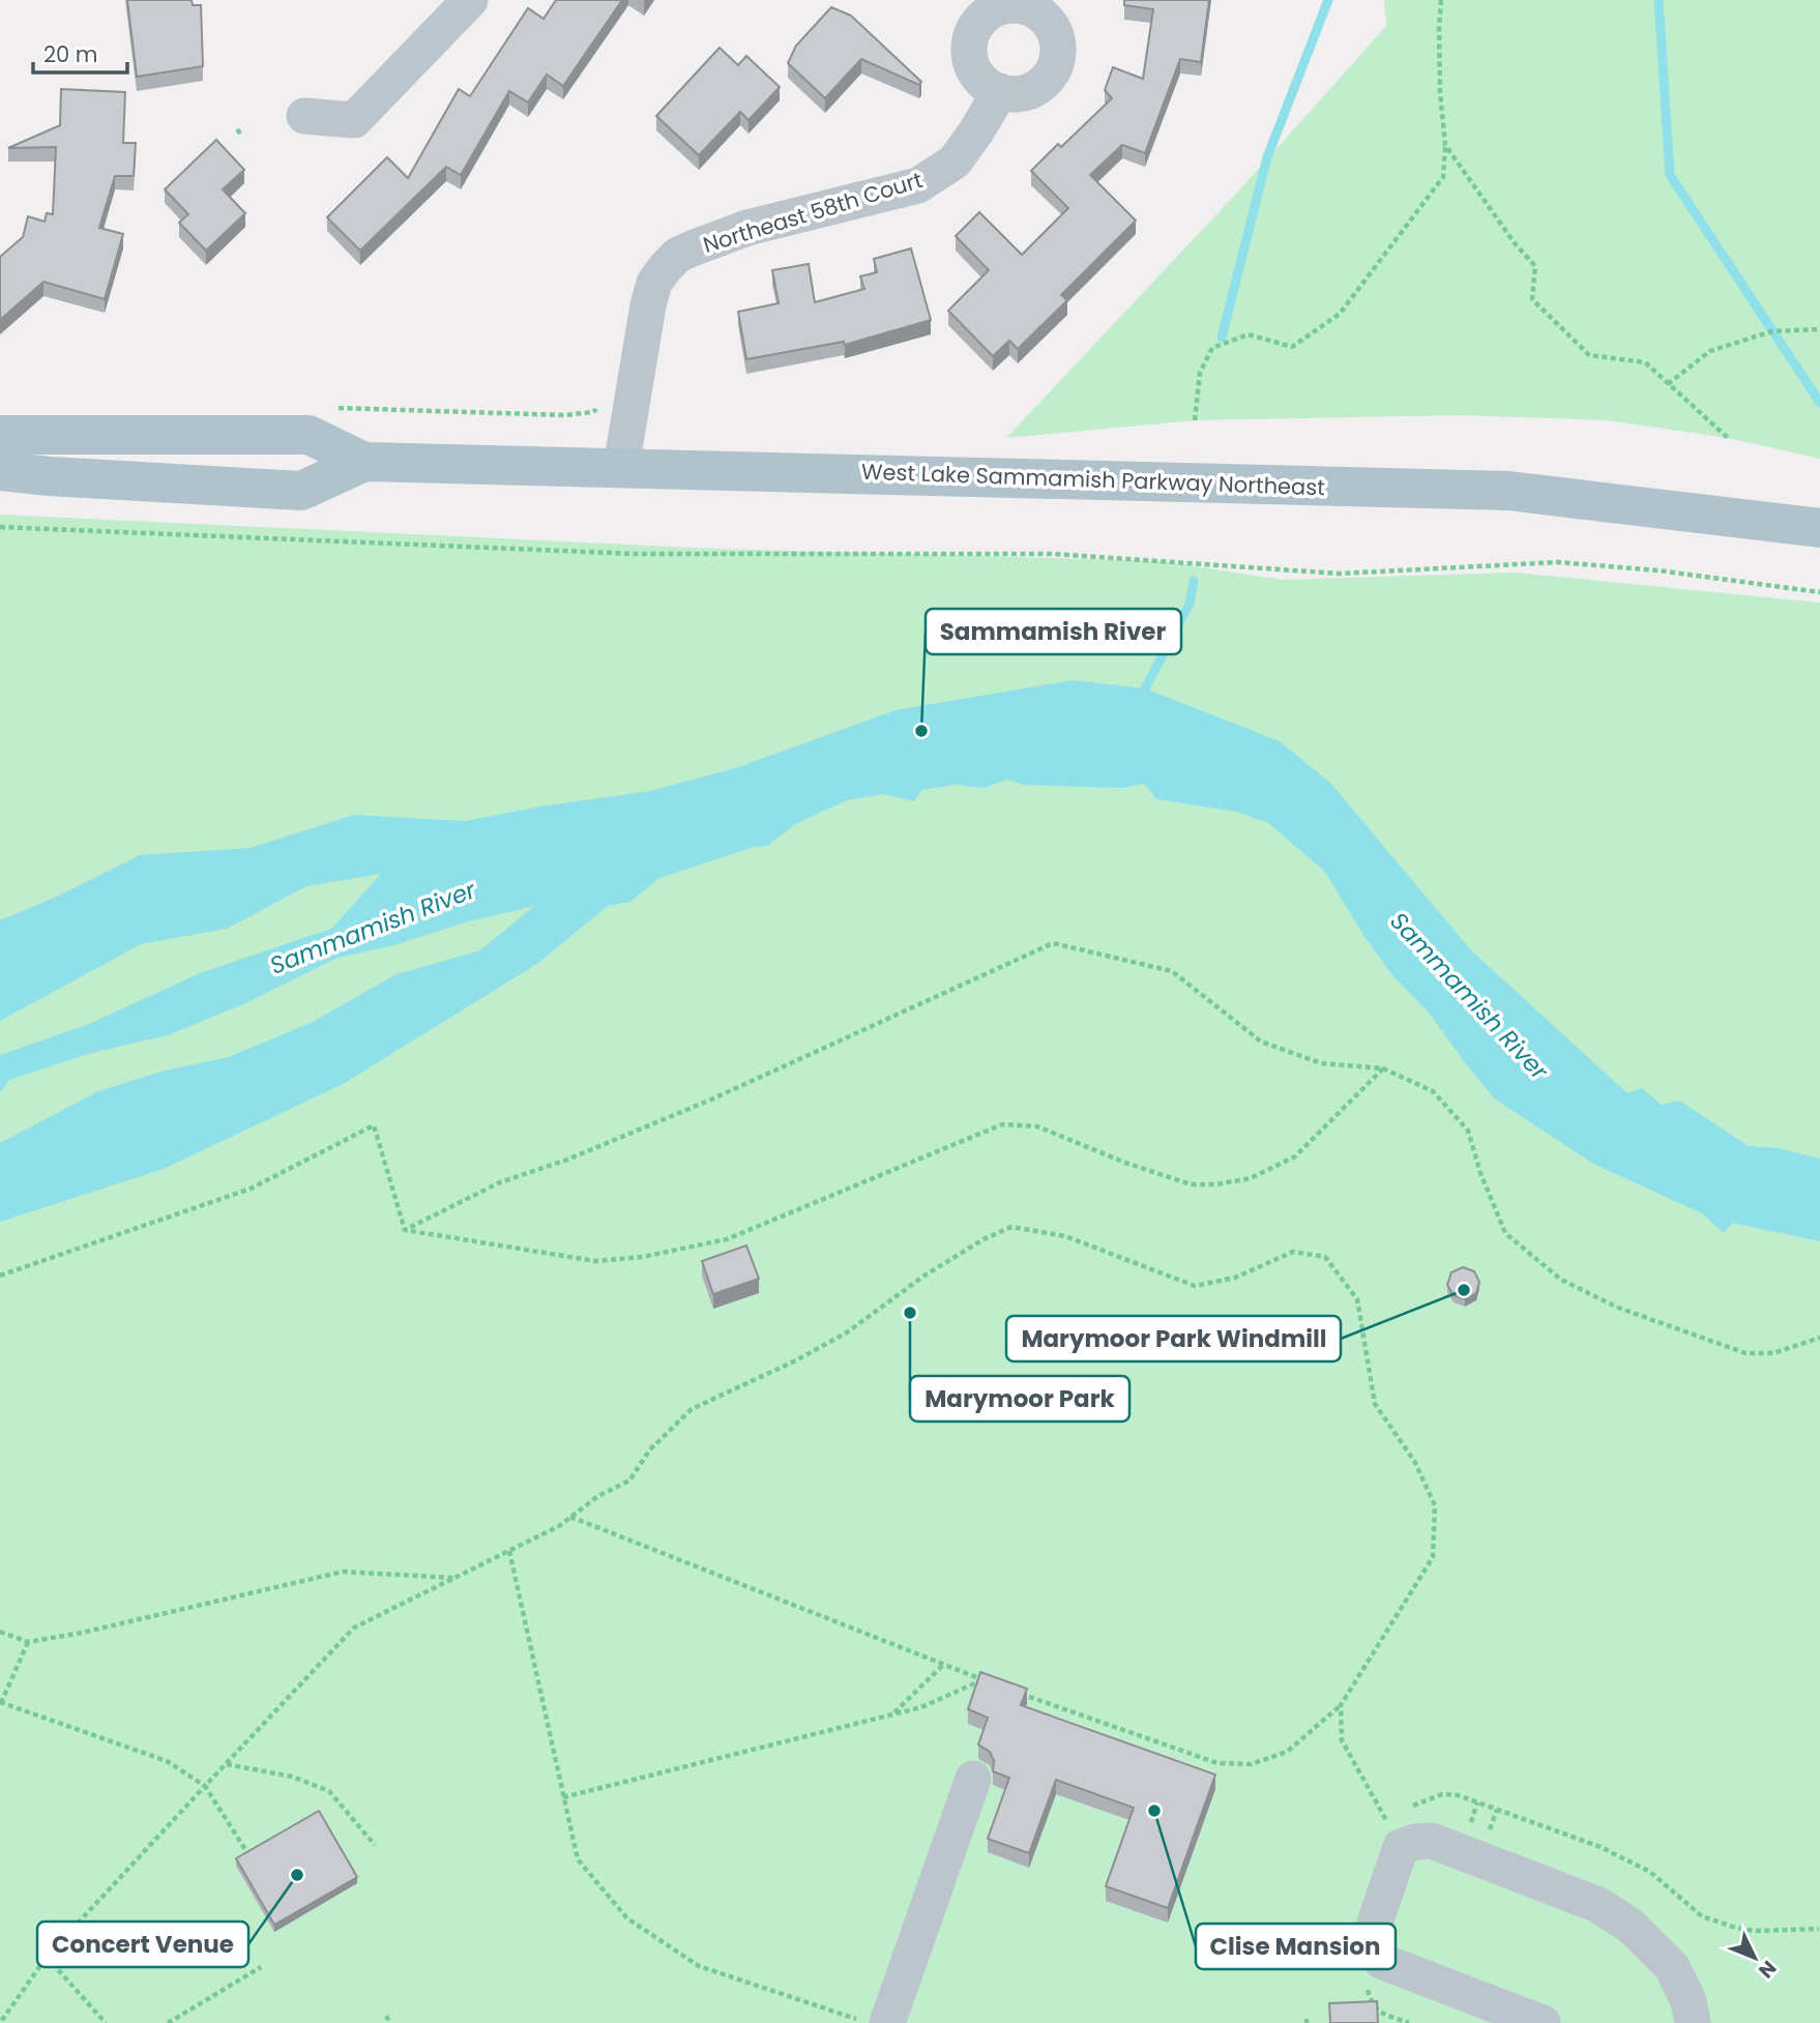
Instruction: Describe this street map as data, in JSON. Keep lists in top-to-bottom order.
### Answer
{
  "streets": {
    "main road": ["West Lake Sammamish Parkway Northeast"],
    "street": ["Northeast 58th Court"]
  },
  "crossings": [
    ["Northeast 58th Court", "West Lake Sammamish Parkway Northeast"]
  ],
  "water": ["Sammamish River"],
  "places": [
    "Sammamish River",
    "Marymoor Park Windmill",
    "Marymoor Park",
    "Clise Mansion",
    "Concert Venue"
  ],
  "scale_bar": "20 m",
  "north": "bottom right"
}
